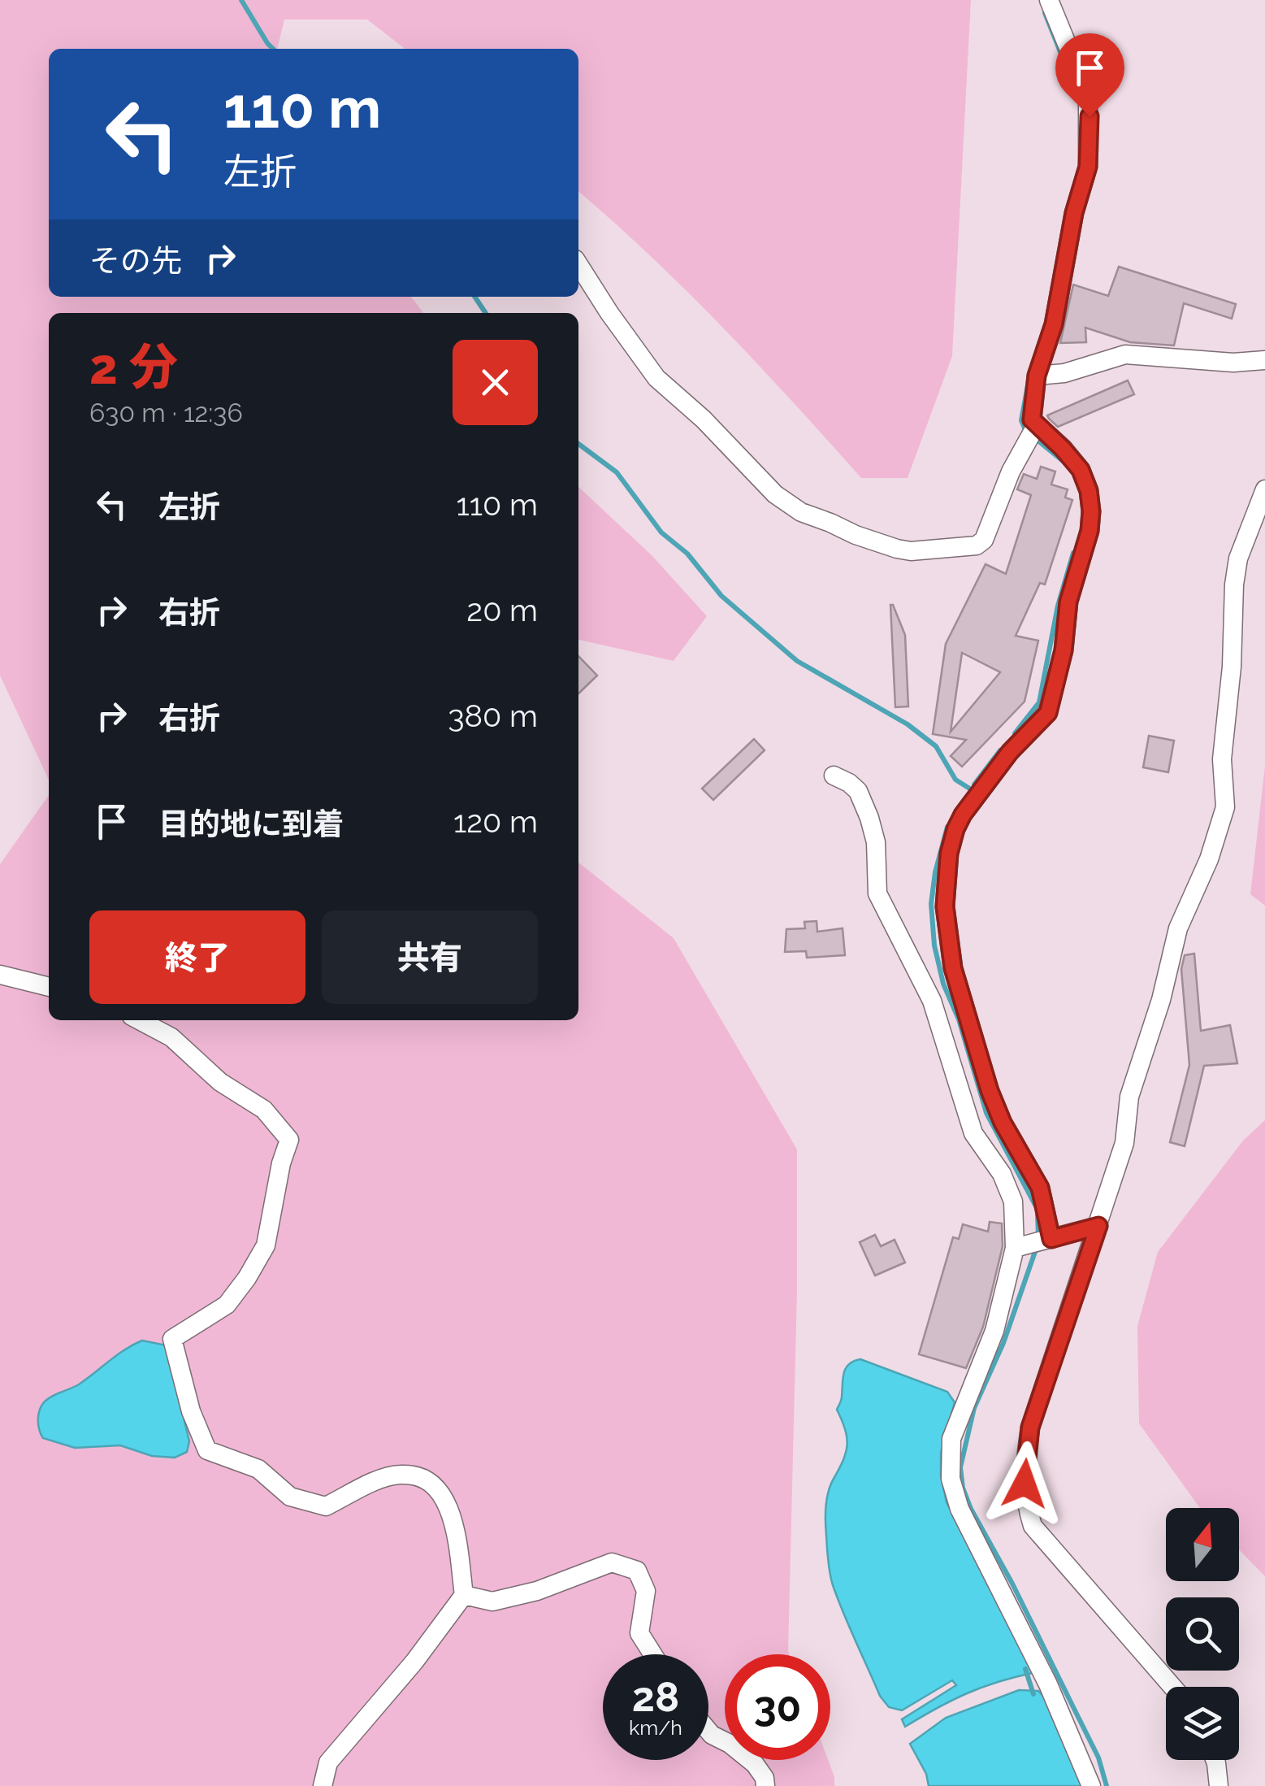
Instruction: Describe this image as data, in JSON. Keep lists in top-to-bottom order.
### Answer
{
  "north": "top",
  "page": {
    "turn": ["110 m", "左折"],
    "then": "その先",
    "heading": ["2 分", "630 m · 12:36"],
    "list": [
      {
        "name": "左折",
        "value": "110 m"
      },
      {
        "name": "右折",
        "value": "20 m"
      },
      {
        "name": "右折",
        "value": "380 m"
      },
      {
        "name": "目的地に到着",
        "value": "120 m"
      }
    ],
    "buttons": ["終了", "共有"],
    "speed": "28 km/h",
    "limit": "30"
  }
}
